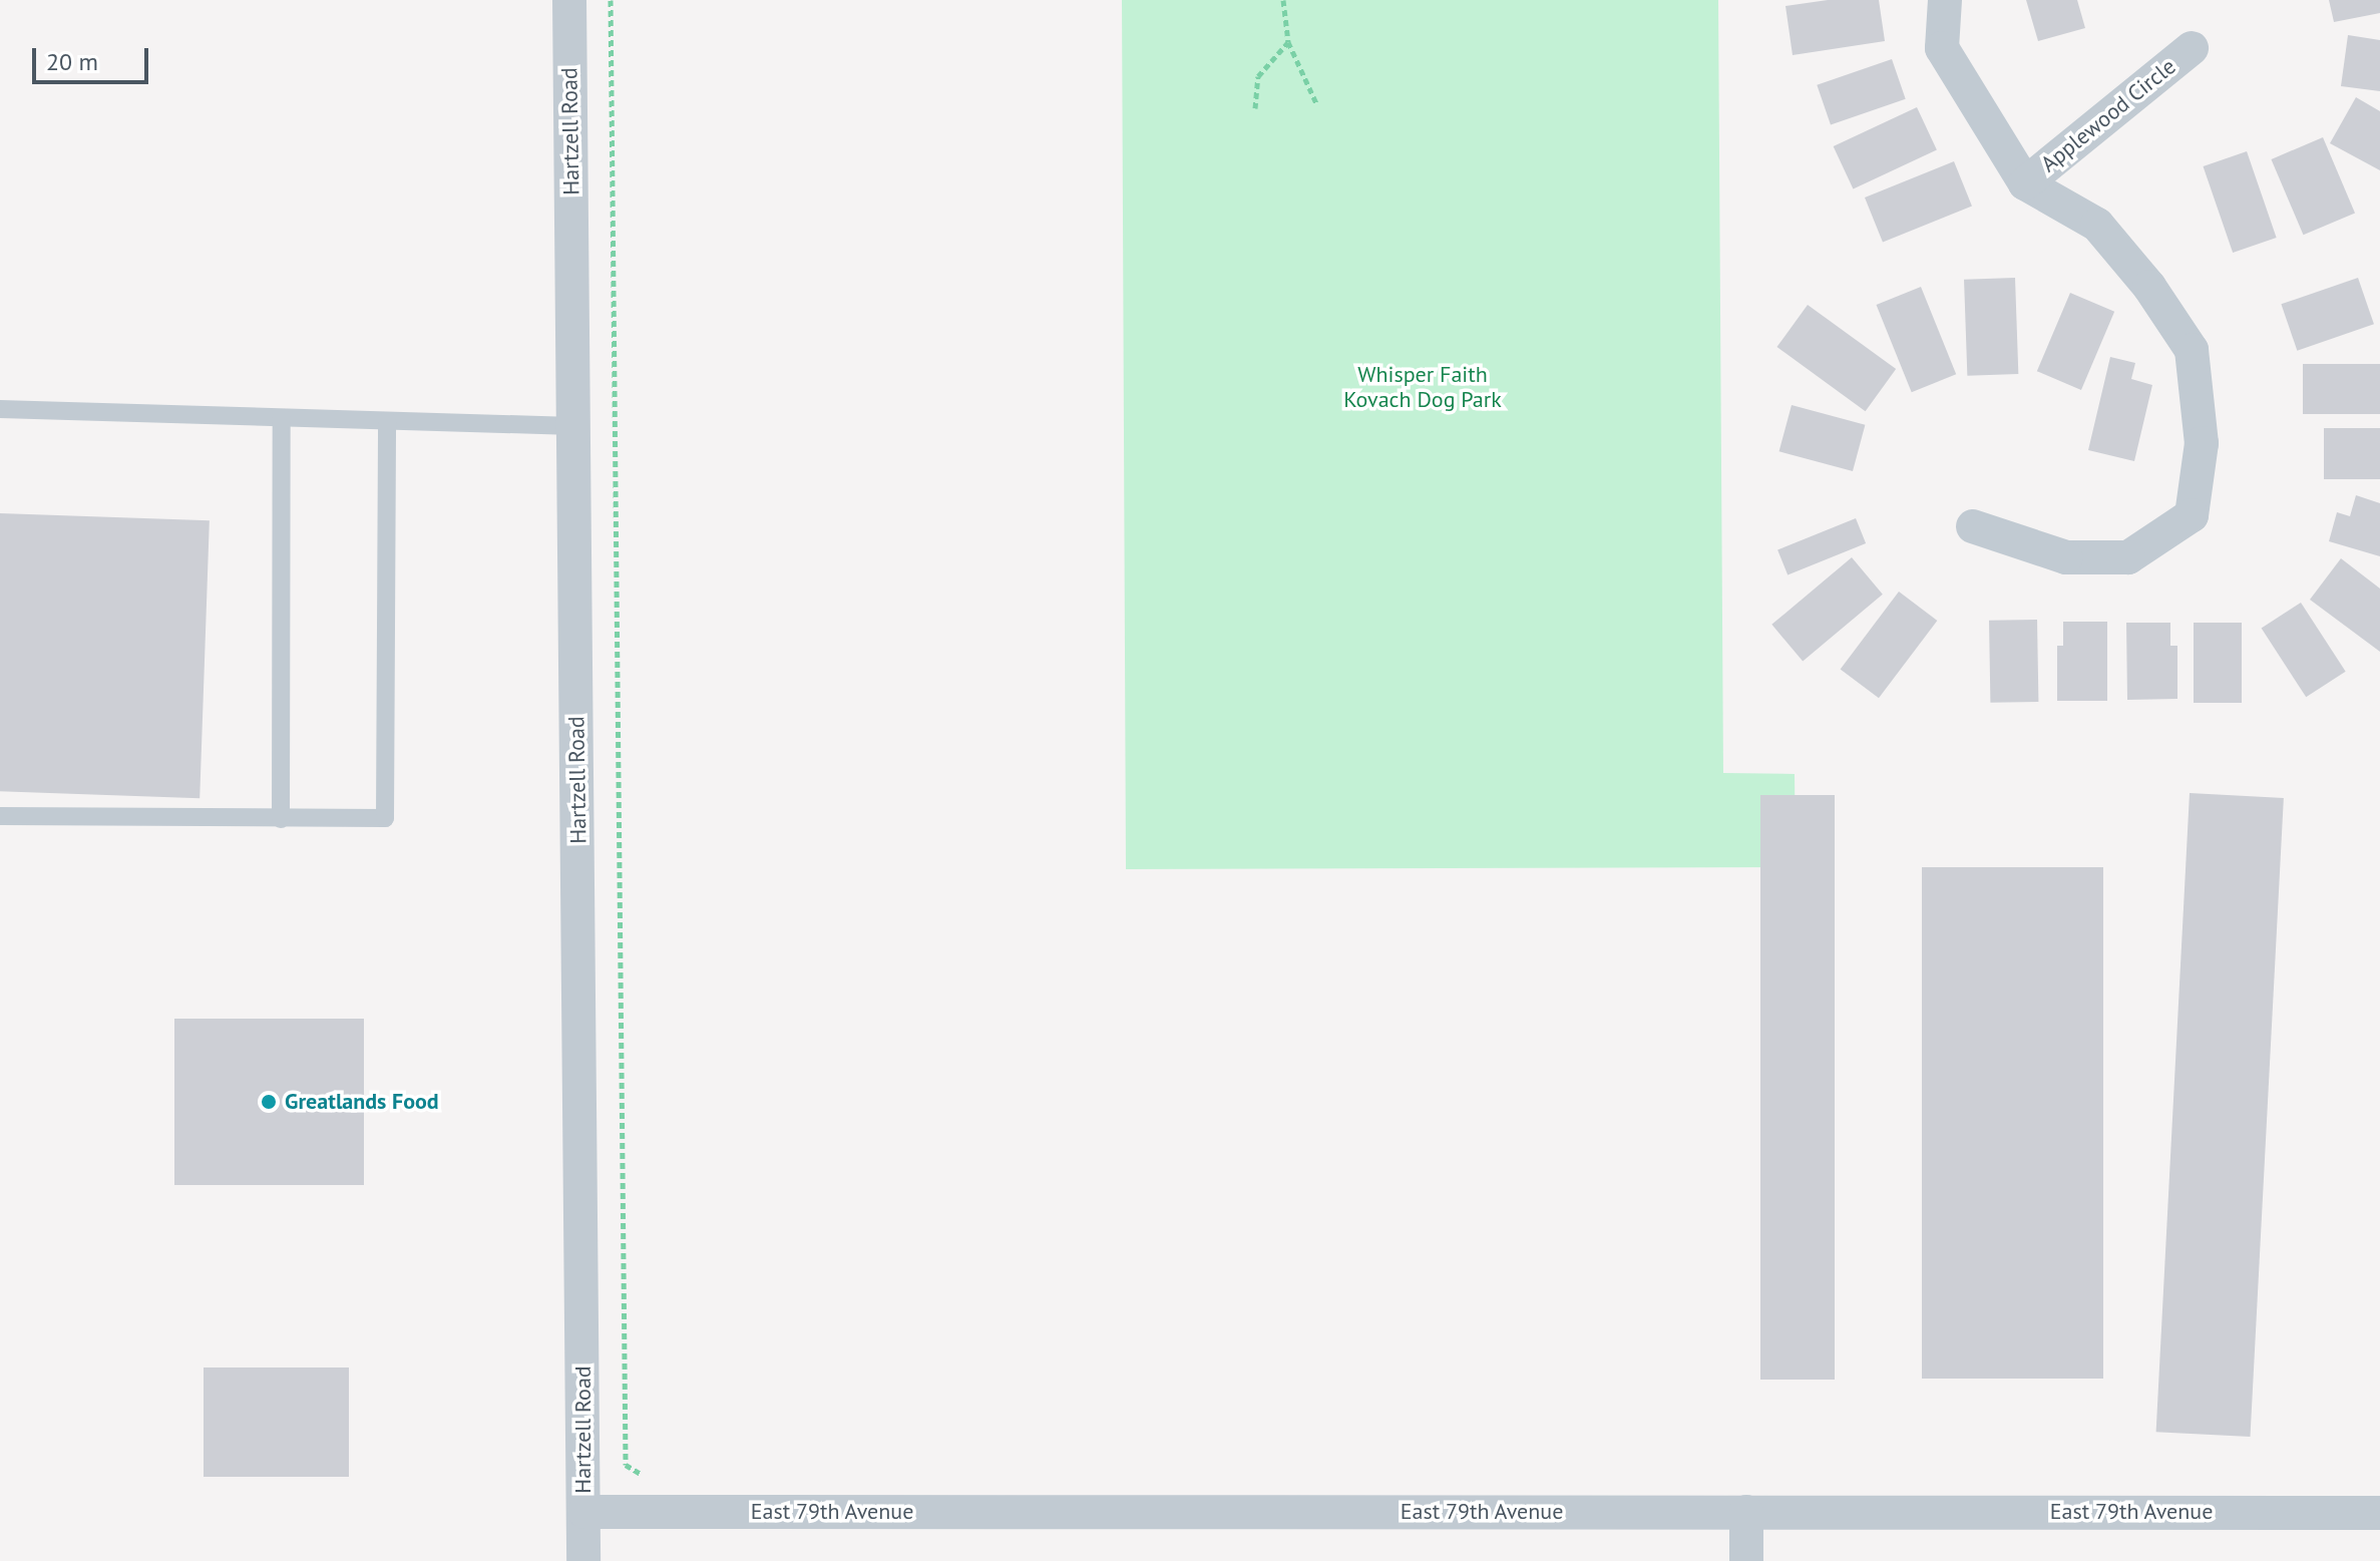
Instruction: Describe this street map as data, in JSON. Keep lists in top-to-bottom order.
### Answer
{
  "streets": {
    "street": ["Applewood Circle", "Hartzell Road", "East 79th Avenue"]
  },
  "crossings": [
    ["Hartzell Road", "East 79th Avenue"]
  ],
  "parks": ["Whisper Faith Kovach Dog Park"],
  "places": ["Greatlands Food"],
  "scale_bar": "20 m"
}
